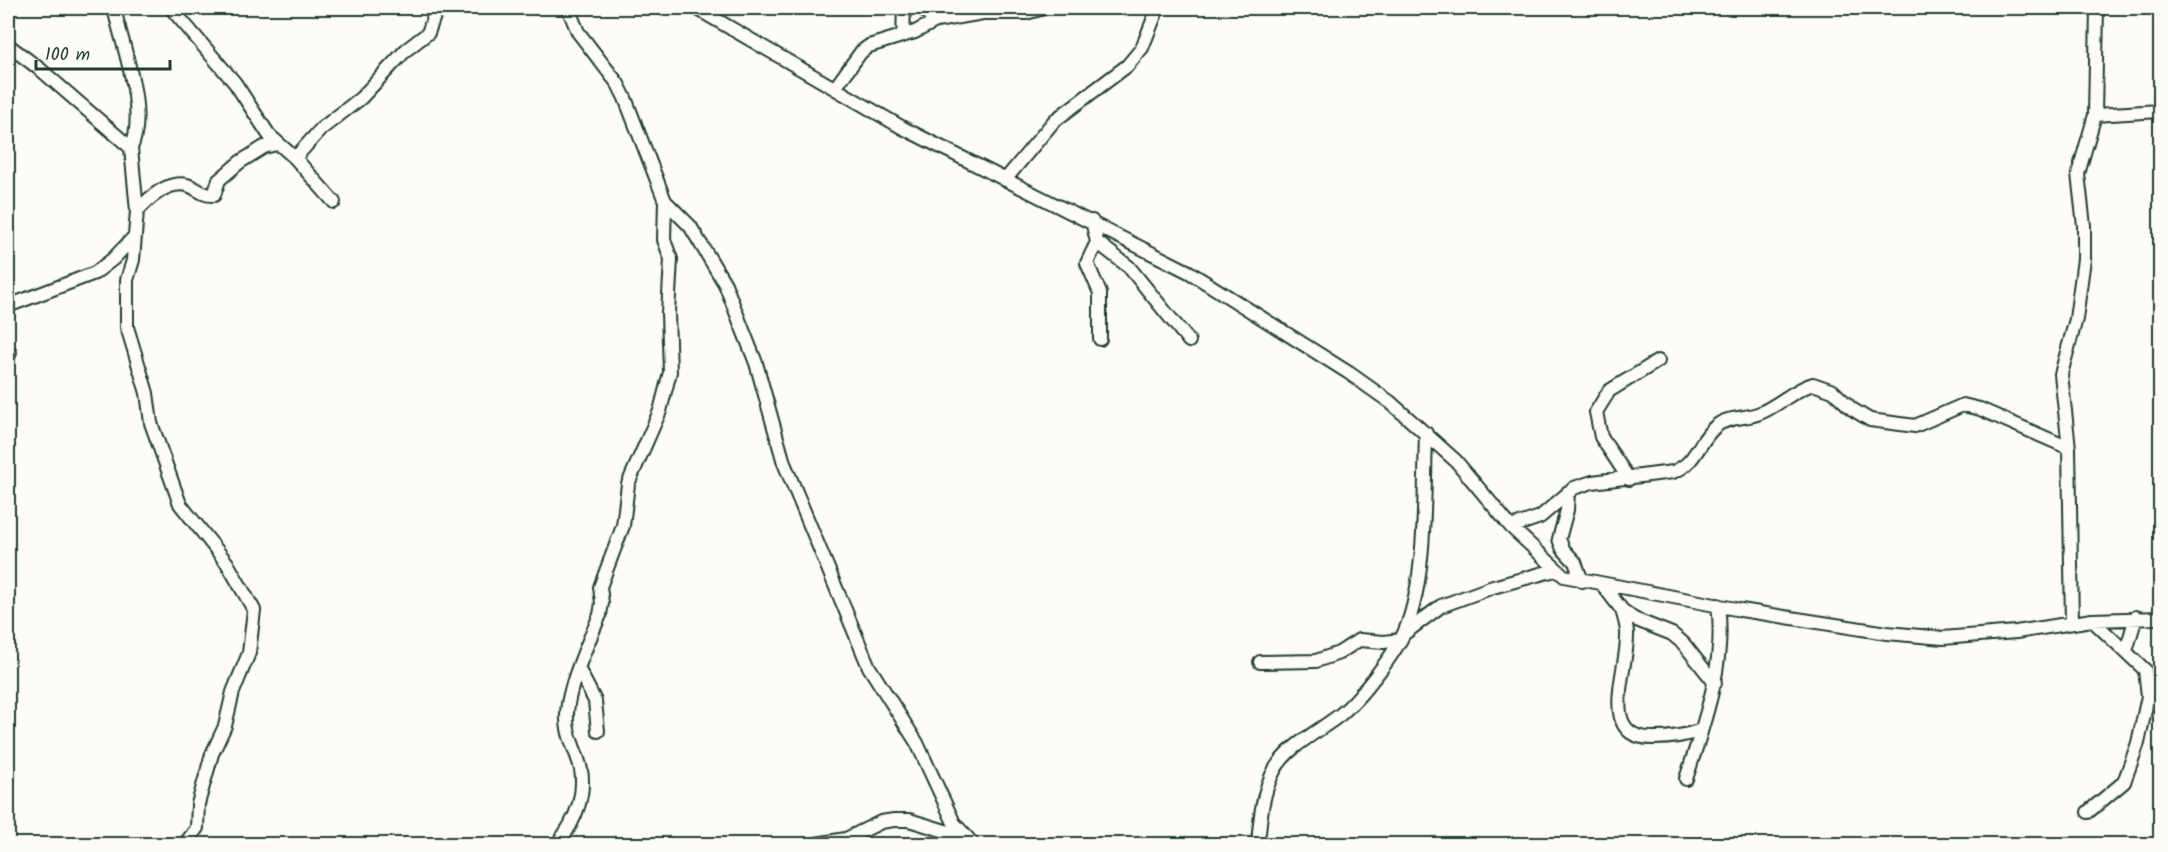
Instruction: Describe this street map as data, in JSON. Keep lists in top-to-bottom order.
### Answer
{
  "scale_bar": "100 m"
}
